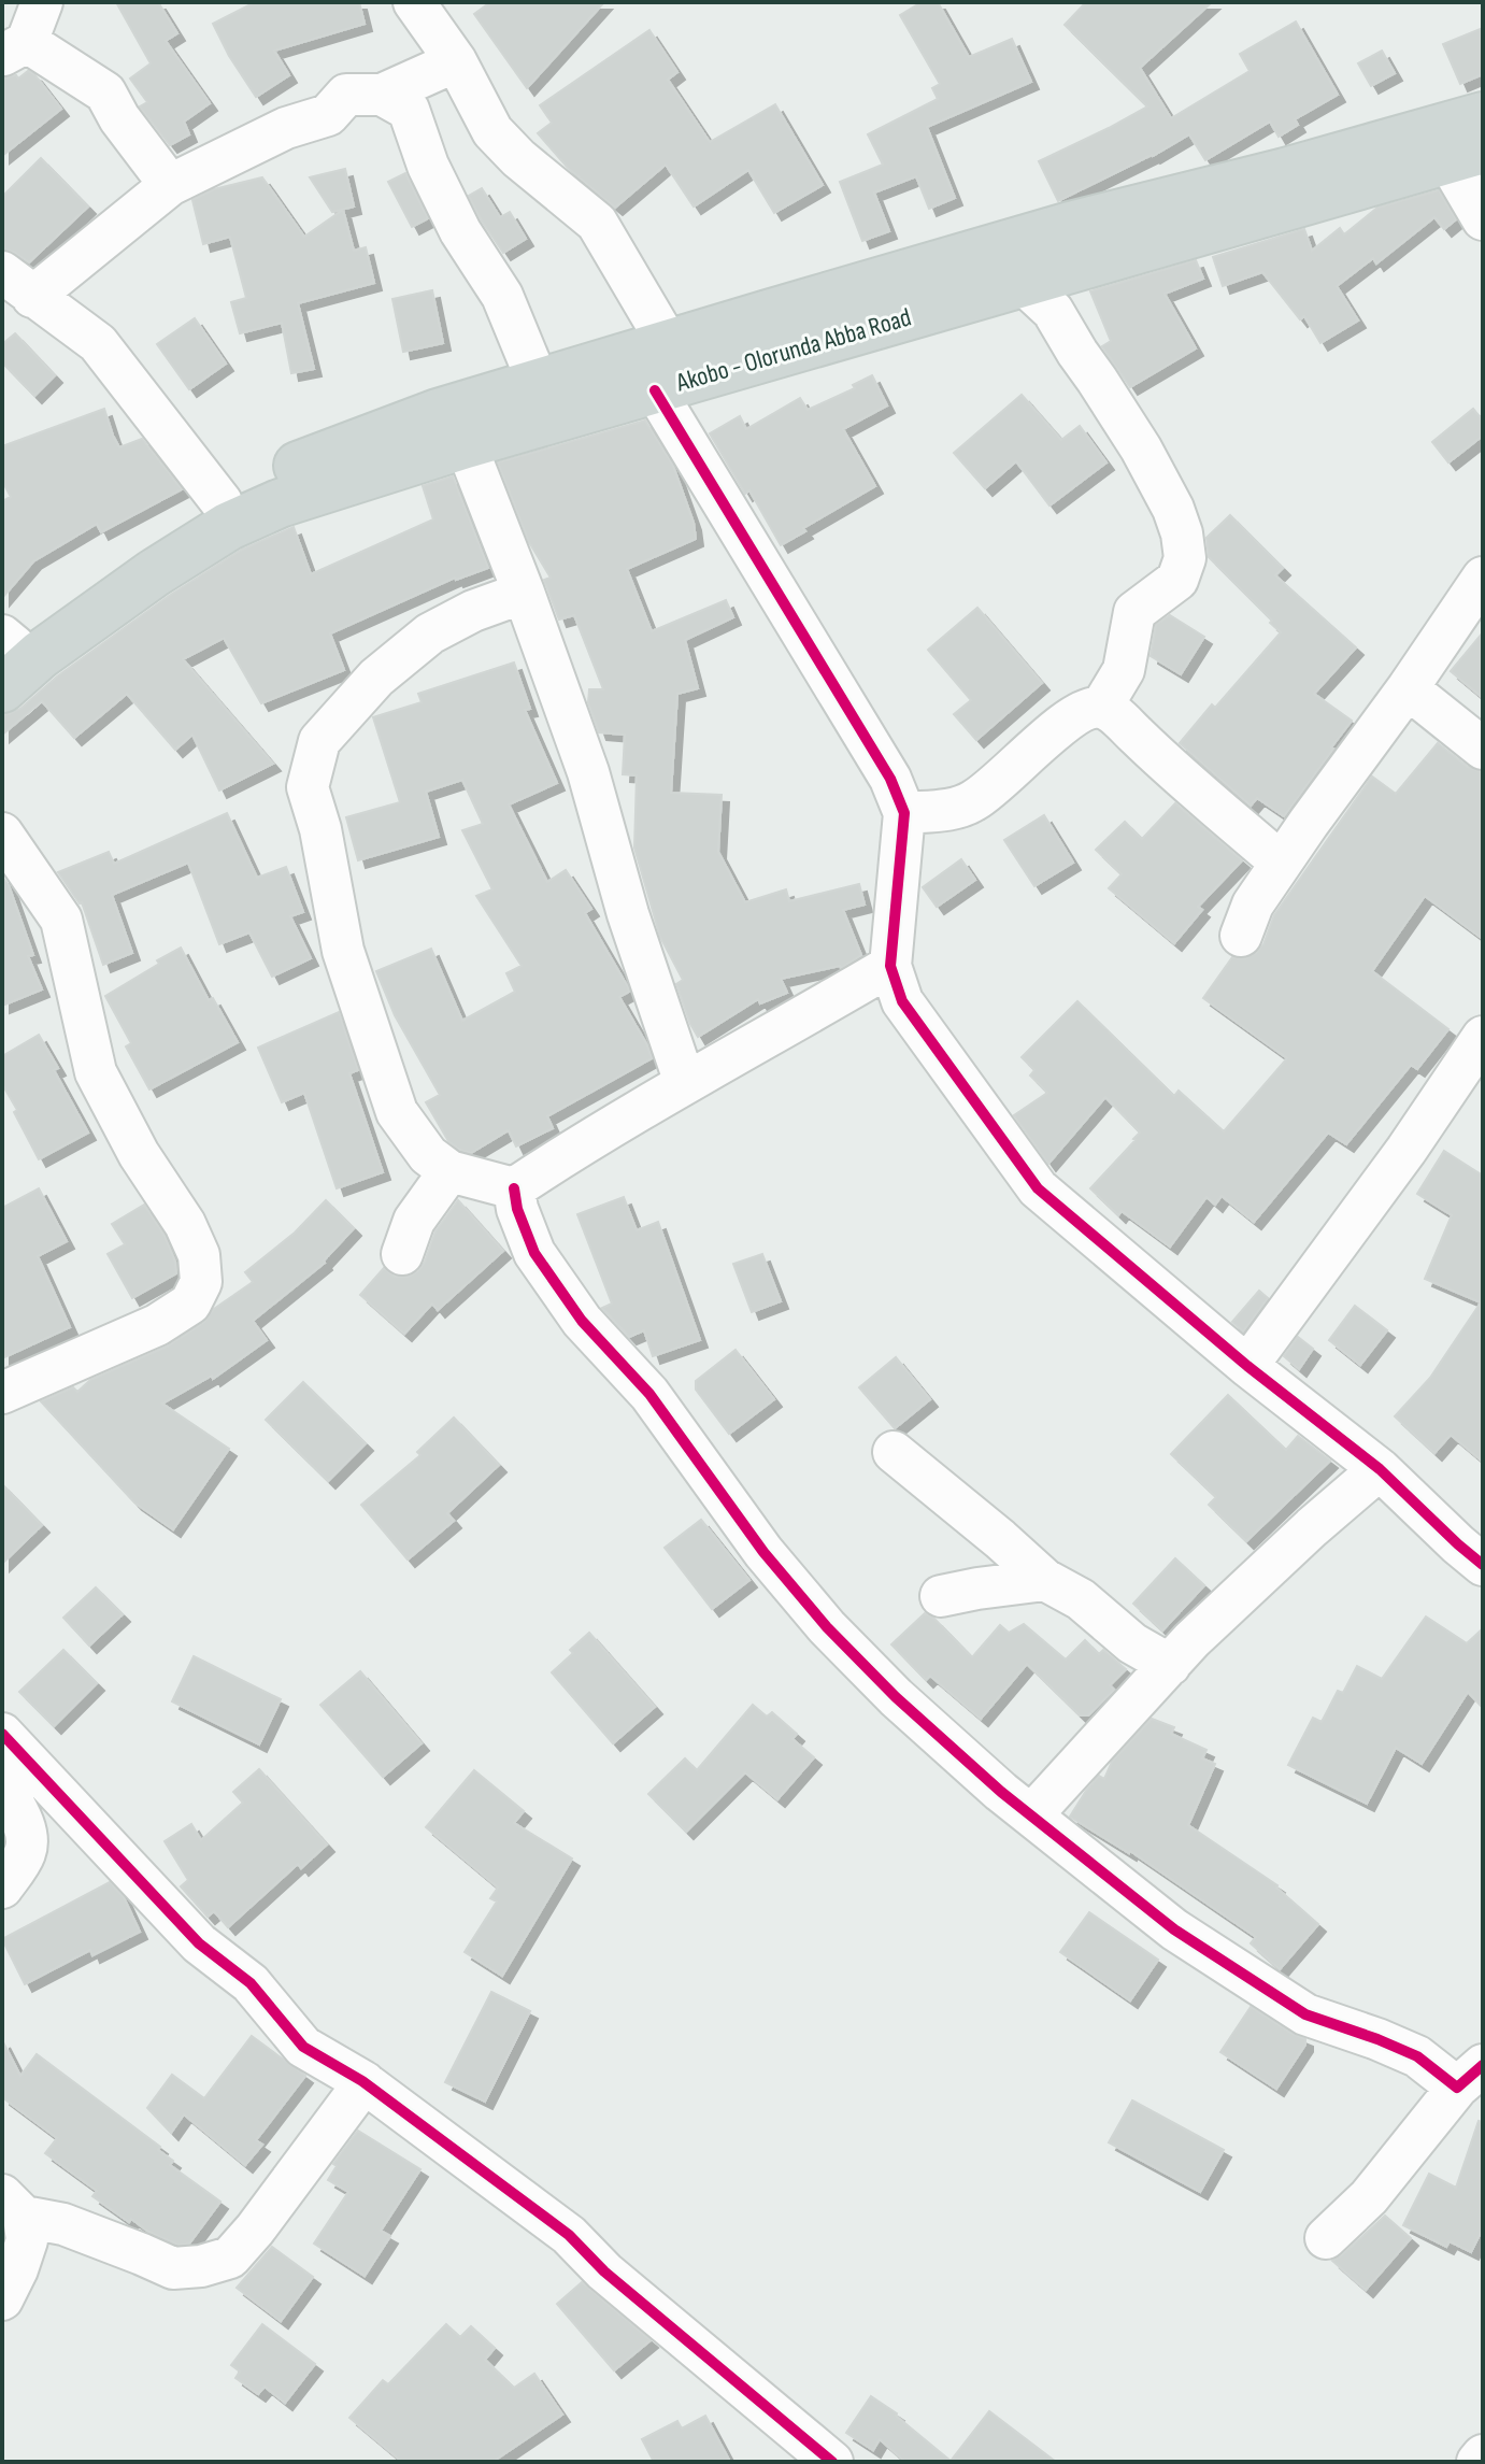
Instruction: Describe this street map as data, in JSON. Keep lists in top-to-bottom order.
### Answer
{
  "streets": {
    "main road": ["Akobo - Olorunda Abba Road"]
  }
}
